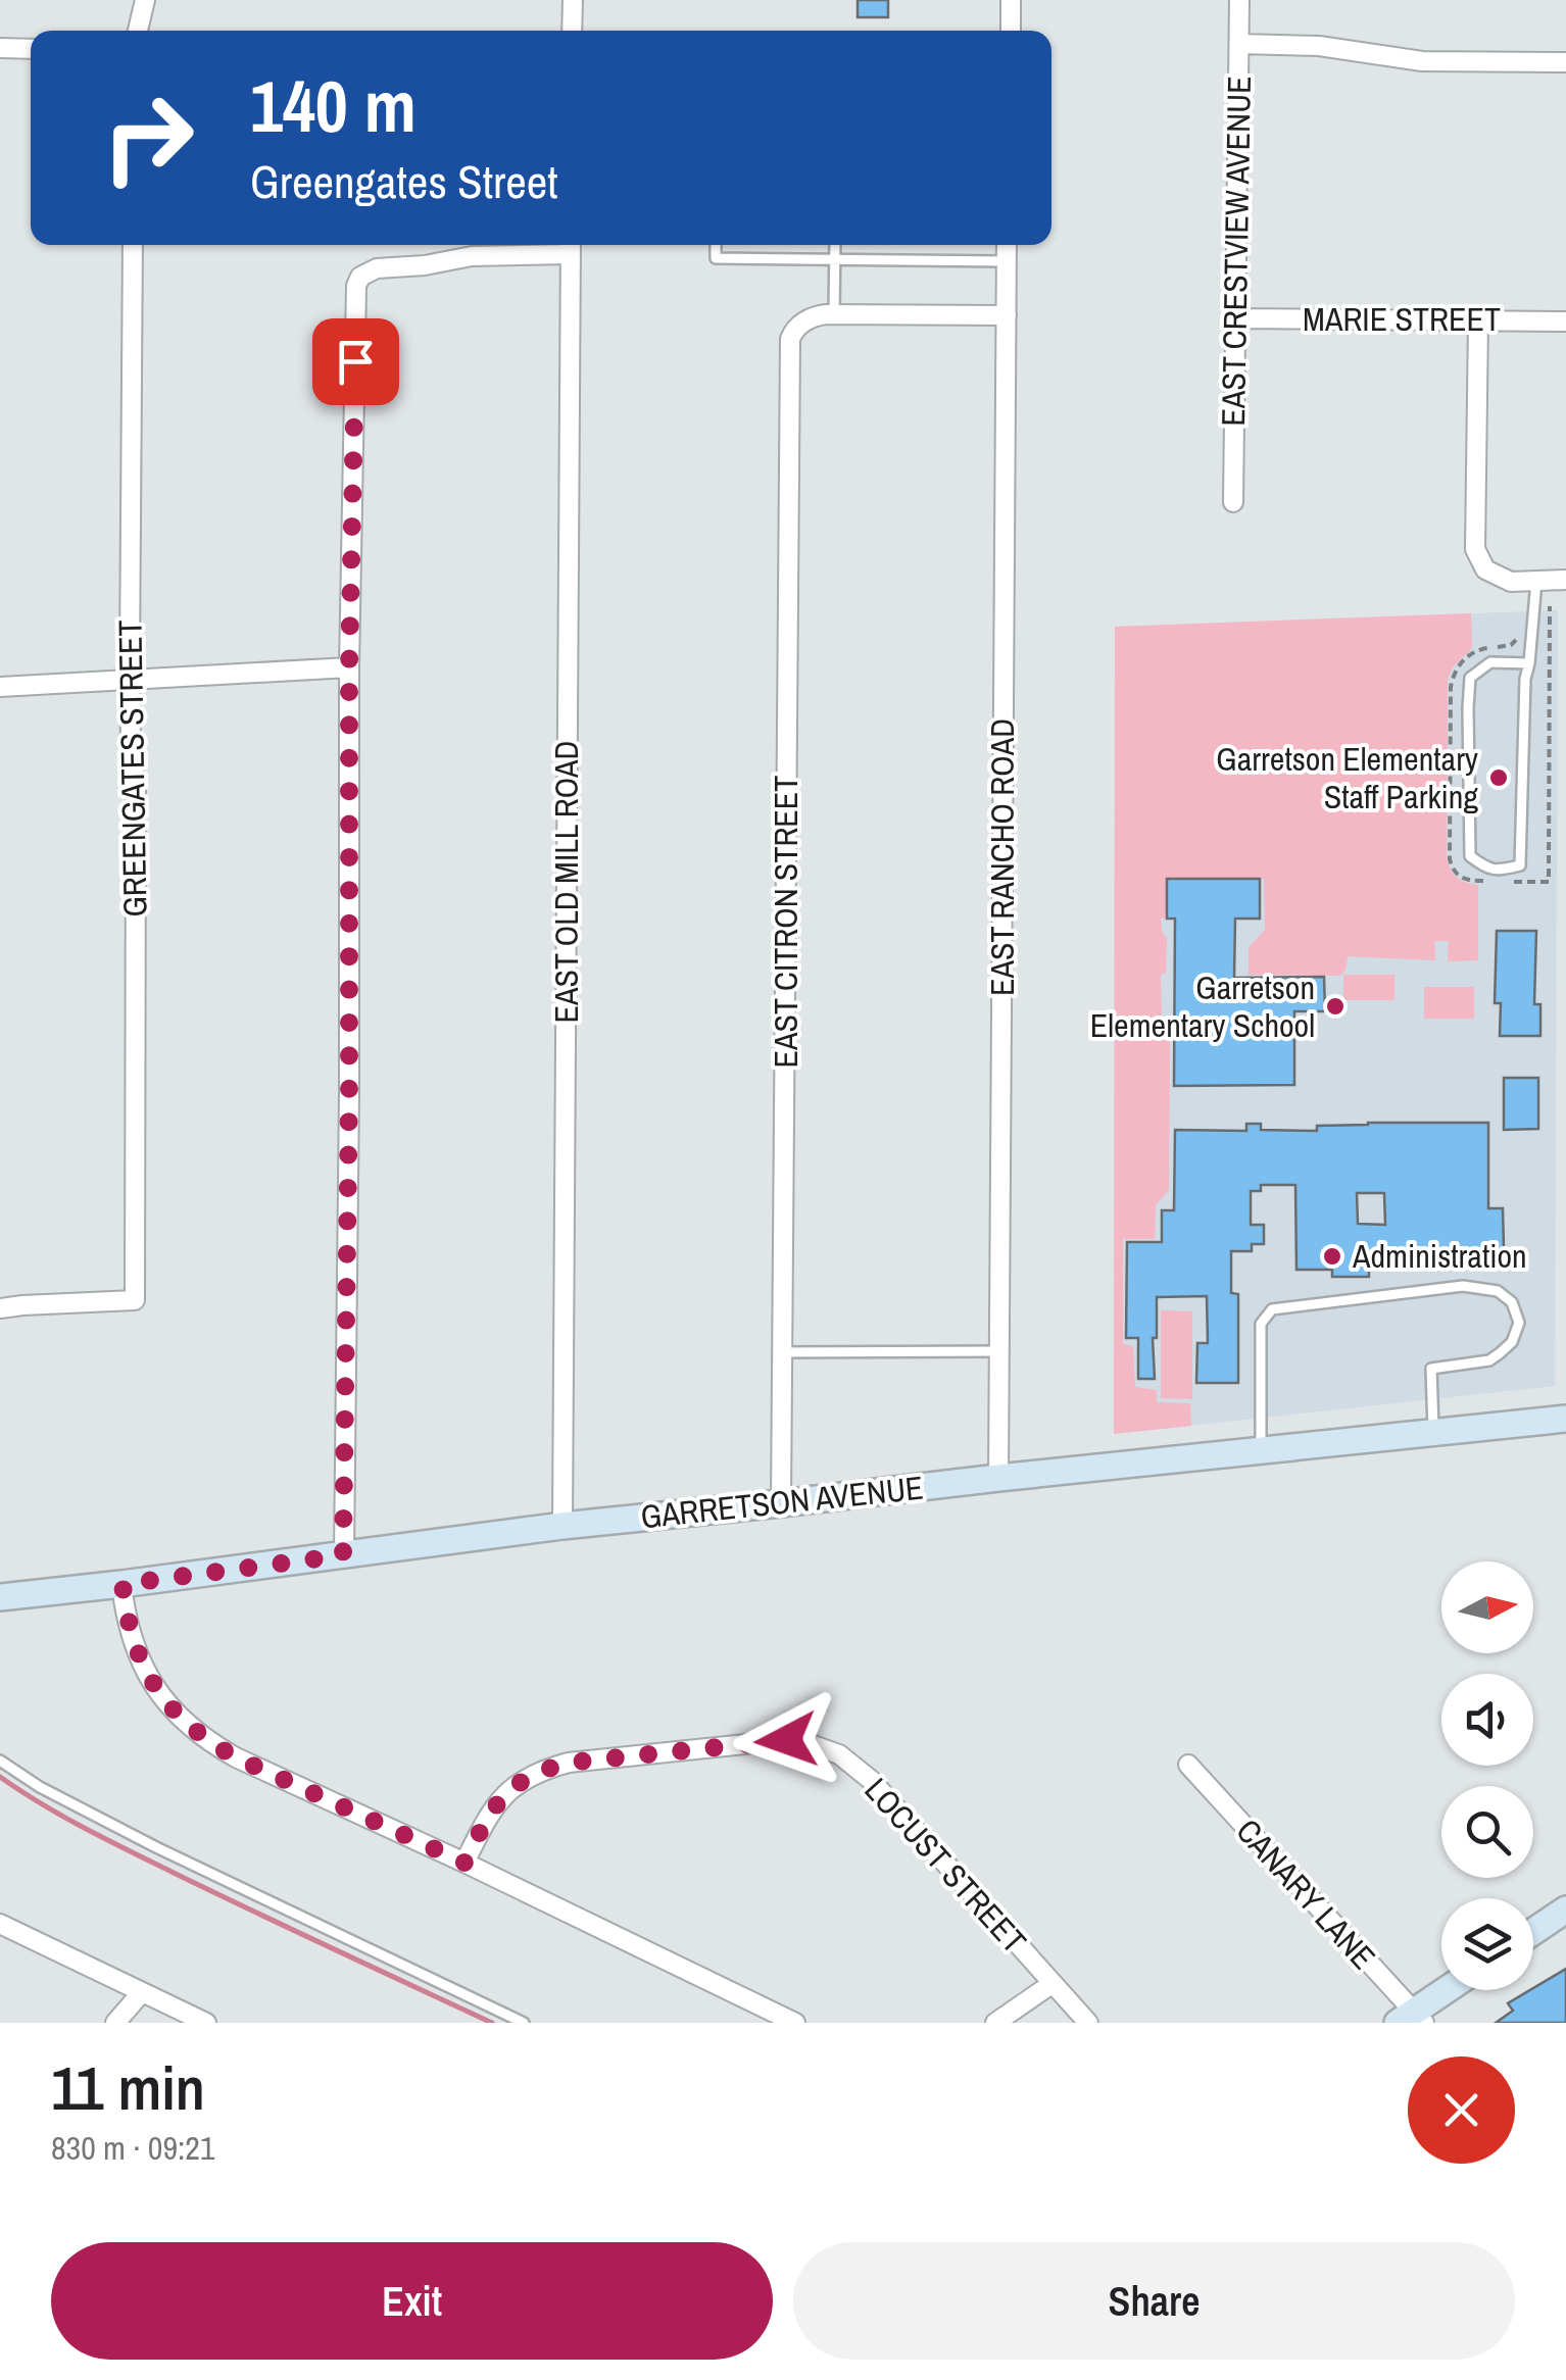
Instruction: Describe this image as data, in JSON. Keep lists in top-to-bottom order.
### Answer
{
  "streets": {
    "street": [
      "EAST CRESTVIEW AVENUE",
      "MARIE STREET",
      "GREENGATES STREET",
      "EAST RANCHO ROAD",
      "EAST OLD MILL ROAD",
      "EAST CITRON STREET",
      "GARRETSON AVENUE",
      "LOCUST STREET",
      "CANARY LANE"
    ]
  },
  "crossings": [
    ["EAST CRESTVIEW AVENUE", "MARIE STREET"],
    ["EAST RANCHO ROAD", "GARRETSON AVENUE"],
    ["EAST OLD MILL ROAD", "GARRETSON AVENUE"],
    ["EAST CITRON STREET", "GARRETSON AVENUE"]
  ],
  "places": ["Garretson Elementary Staff Parking", "Garretson Elementary School", "Administration"],
  "north": "right",
  "page": {
    "turn": ["140 m", "Greengates Street"],
    "heading": ["11 min", "830 m · 09:21"],
    "buttons": ["Exit", "Share"]
  }
}
